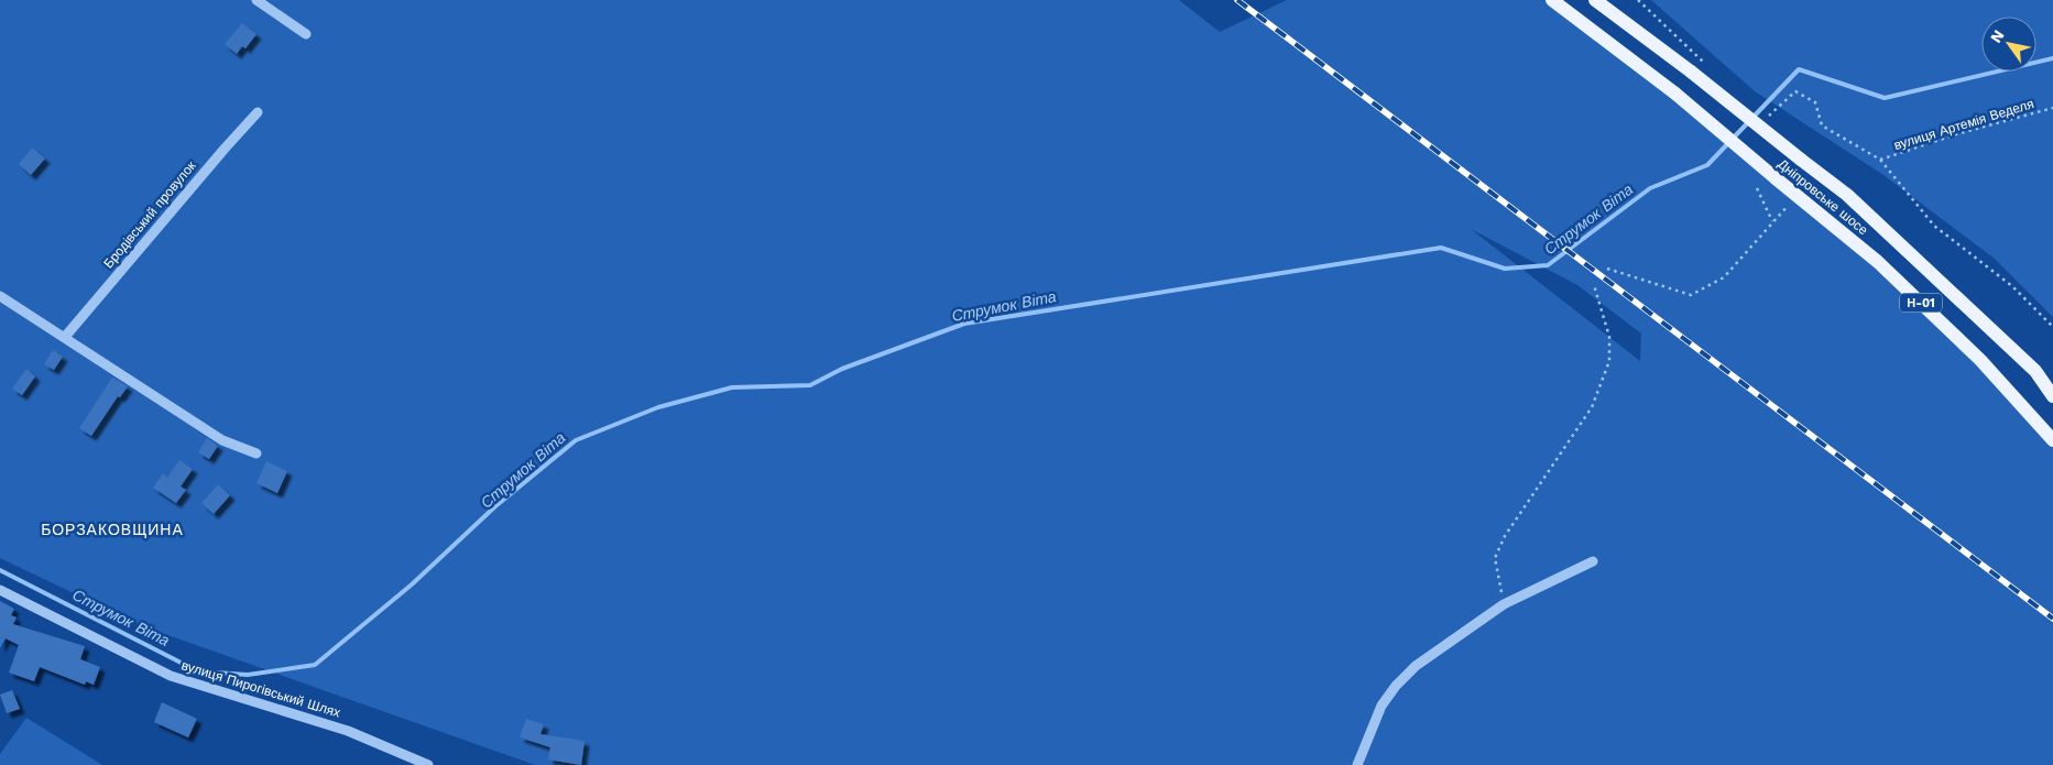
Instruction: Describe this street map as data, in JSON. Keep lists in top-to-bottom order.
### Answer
{
  "streets": {
    "main road": ["Дніпровське шосе", "Н-01"],
    "street": ["Бродівський провулок", "вулиця Пирогівський Шлях"],
    "path": ["вулиця Артемія Веделя"]
  },
  "districts": ["БОРЗАКОВЩИНА"],
  "water": ["Струмок Віта"],
  "north": "top left"
}
